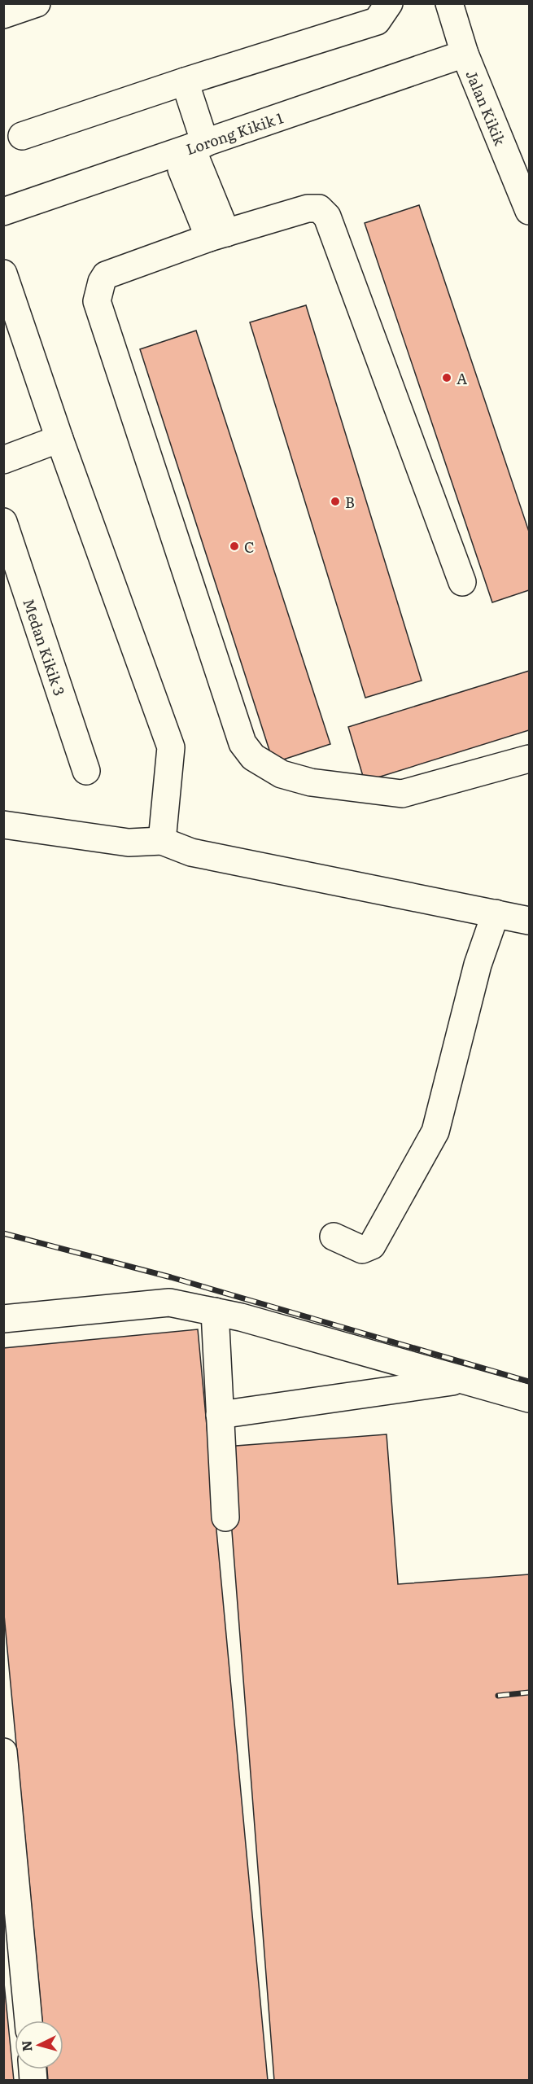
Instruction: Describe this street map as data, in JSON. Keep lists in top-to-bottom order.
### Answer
{
  "streets": {
    "street": ["Jalan Kikik", "Lorong Kikik 1", "Medan Kikik 3"]
  },
  "crossings": [
    ["Jalan Kikik", "Lorong Kikik 1"]
  ],
  "places": ["A", "B", "C"],
  "north": "left"
}
